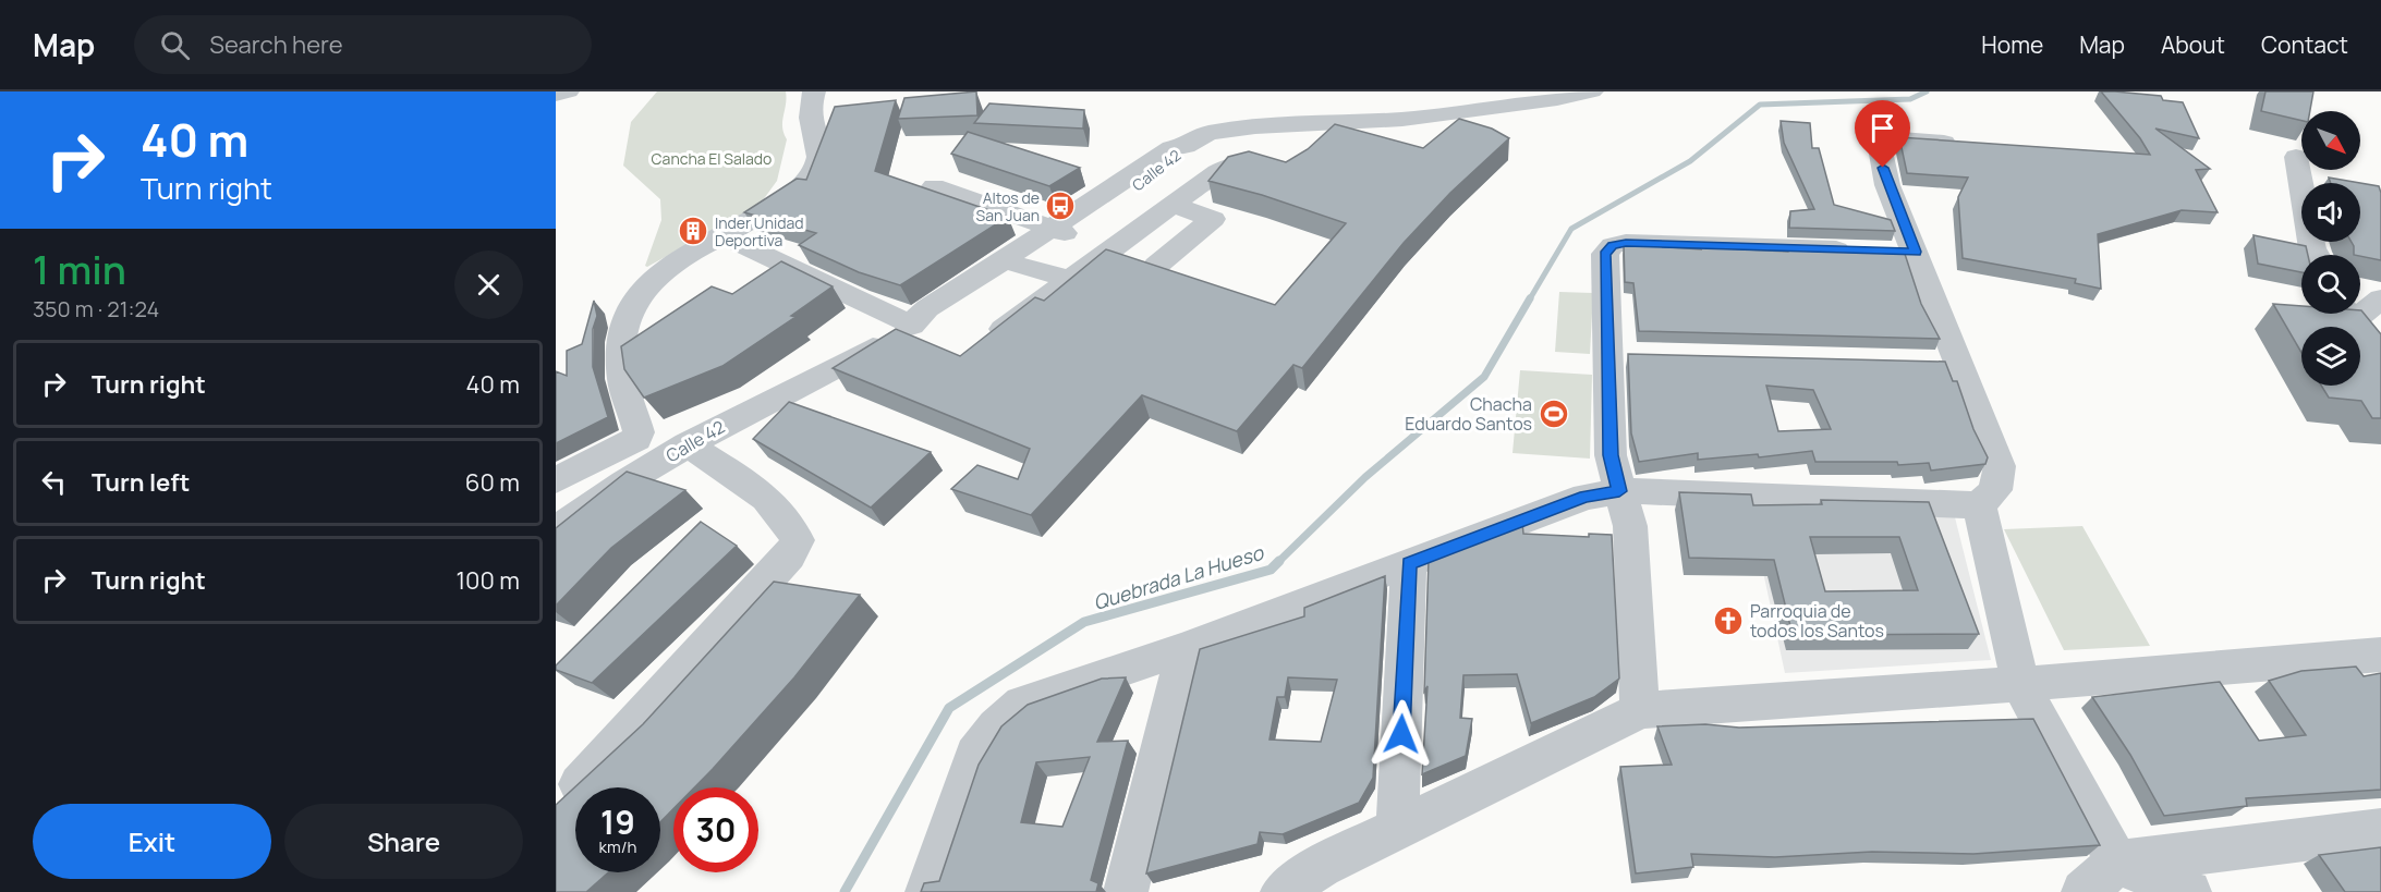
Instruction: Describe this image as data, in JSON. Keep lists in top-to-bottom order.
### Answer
{
  "streets": {
    "street": ["Calle 42"]
  },
  "water": ["Quebrada La Hueso"],
  "parks": ["Cancha El Salado"],
  "places": {
    "bus stop": ["Altos de San Juan"],
    "building": ["Inder Unidad Deportiva"],
    "sports": ["Chacha Eduardo Santos"],
    "church": ["Parroquia de todos los Santos"]
  },
  "north": "bottom right",
  "page": {
    "header": "Map",
    "search": "Search here",
    "nav": [
      "Home",
      "Map",
      "About",
      "Contact"
    ],
    "turn": ["40 m", "Turn right"],
    "heading": ["1 min", "350 m · 21:24"],
    "list": [
      {
        "name": "Turn right",
        "value": "40 m"
      },
      {
        "name": "Turn left",
        "value": "60 m"
      },
      {
        "name": "Turn right",
        "value": "100 m"
      }
    ],
    "speed": "19 km/h",
    "limit": "30",
    "buttons": ["Exit", "Share"]
  }
}
